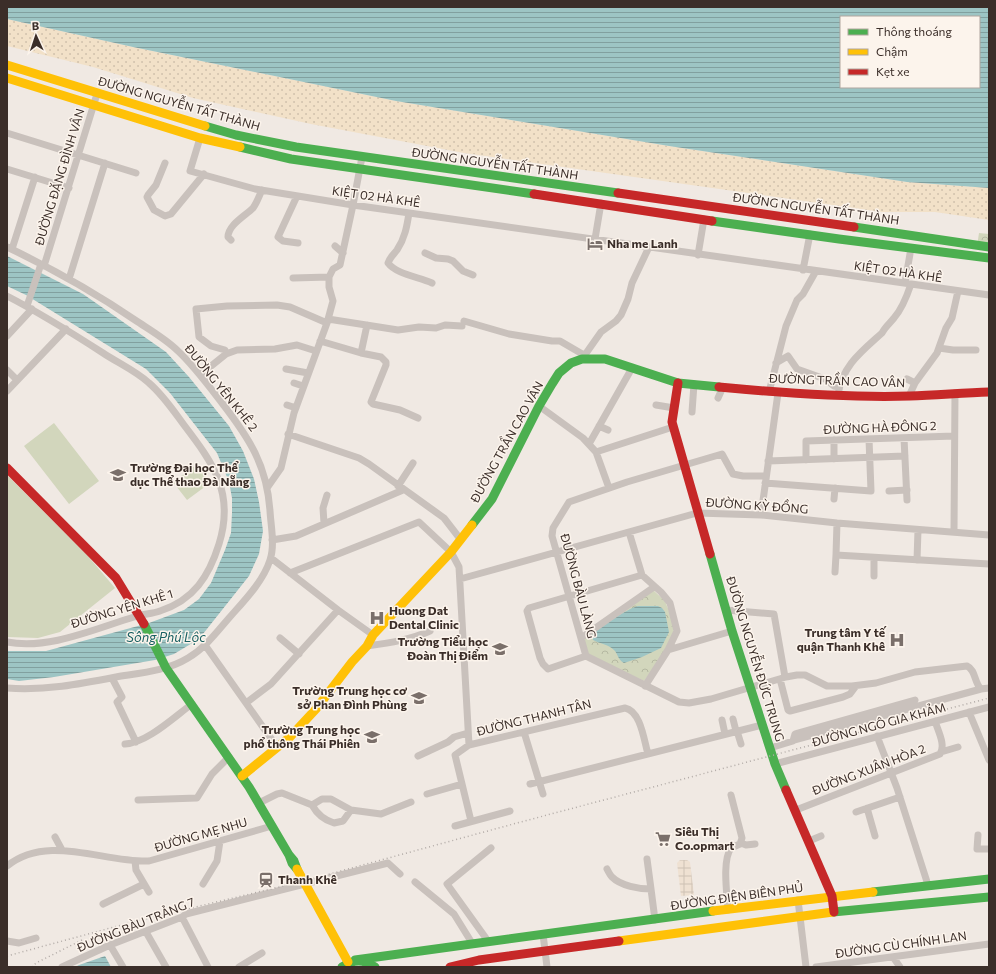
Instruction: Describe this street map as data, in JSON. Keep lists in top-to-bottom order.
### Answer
{
  "streets": {
    "main road": [
      "ĐƯỜNG NGUYỄN TẤT THÀNH",
      "ĐƯỜNG TRẦN CAO VÂN",
      "ĐƯỜNG NGUYỄN ĐỨC TRUNG",
      "ĐƯỜNG ĐIỆN BIÊN PHỦ"
    ],
    "street": [
      "ĐƯỜNG ĐẶNG ĐÌNH VÂN",
      "KIỆT 02 HÀ KHÊ",
      "ĐƯỜNG YÊN KHÊ 2",
      "ĐƯỜNG HÀ ĐÔNG 2",
      "ĐƯỜNG KỲ ĐỒNG",
      "ĐƯỜNG BÀU LÀNG",
      "ĐƯỜNG YÊN KHÊ 1",
      "ĐƯỜNG THANH TÂN",
      "ĐƯỜNG NGÔ GIA KHẢM",
      "ĐƯỜNG XUÂN HÒA 2",
      "ĐƯỜNG MẸ NHU",
      "ĐƯỜNG BÀU TRẢNG 7",
      "ĐƯỜNG CÙ CHÍNH LAN"
    ]
  },
  "crossings": [
    ["ĐƯỜNG NGUYỄN TẤT THÀNH", "ĐƯỜNG ĐẶNG ĐÌNH VÂN"],
    ["ĐƯỜNG NGUYỄN TẤT THÀNH", "KIỆT 02 HÀ KHÊ"],
    ["ĐƯỜNG ĐẶNG ĐÌNH VÂN", "ĐƯỜNG YÊN KHÊ 2"],
    ["ĐƯỜNG ĐẶNG ĐÌNH VÂN", "ĐƯỜNG YÊN KHÊ 1"],
    ["ĐƯỜNG TRẦN CAO VÂN", "ĐƯỜNG NGUYỄN ĐỨC TRUNG"],
    ["ĐƯỜNG TRẦN CAO VÂN", "ĐƯỜNG THANH TÂN"],
    ["ĐƯỜNG KỲ ĐỒNG", "ĐƯỜNG BÀU LÀNG"],
    ["ĐƯỜNG KỲ ĐỒNG", "ĐƯỜNG NGUYỄN ĐỨC TRUNG"],
    ["ĐƯỜNG KỲ ĐỒNG", "ĐƯỜNG THANH TÂN"],
    ["ĐƯỜNG BÀU LÀNG", "ĐƯỜNG NGUYỄN ĐỨC TRUNG"],
    ["ĐƯỜNG NGUYỄN ĐỨC TRUNG", "ĐƯỜNG NGÔ GIA KHẢM"],
    ["ĐƯỜNG NGUYỄN ĐỨC TRUNG", "ĐƯỜNG XUÂN HÒA 2"],
    ["ĐƯỜNG NGUYỄN ĐỨC TRUNG", "ĐƯỜNG ĐIỆN BIÊN PHỦ"],
    ["ĐƯỜNG NGÔ GIA KHẢM", "ĐƯỜNG XUÂN HÒA 2"]
  ],
  "water": ["Sông Phú Lộc"],
  "places": {
    "hotel": ["Nha me Lanh"],
    "school or university": [
      "Trường Đại học Thể dục Thể thao Đà Nẵng",
      "Trường Tiểu học Đoàn Thị Điểm",
      "Trường Trung học cơ sở Phan Đình Phùng",
      "Trường Trung học phổ thông Thái Phiên"
    ],
    "hospital": ["Huong Dat Dental Clinic", "Trung tâm Y tế quận Thanh Khê"],
    "supermarket": ["Siêu Thị Co.opmart"],
    "station": ["Thanh Khê"]
  },
  "legend": ["Thông thoáng", "Chậm", "Kẹt xe"],
  "north": "top"
}
